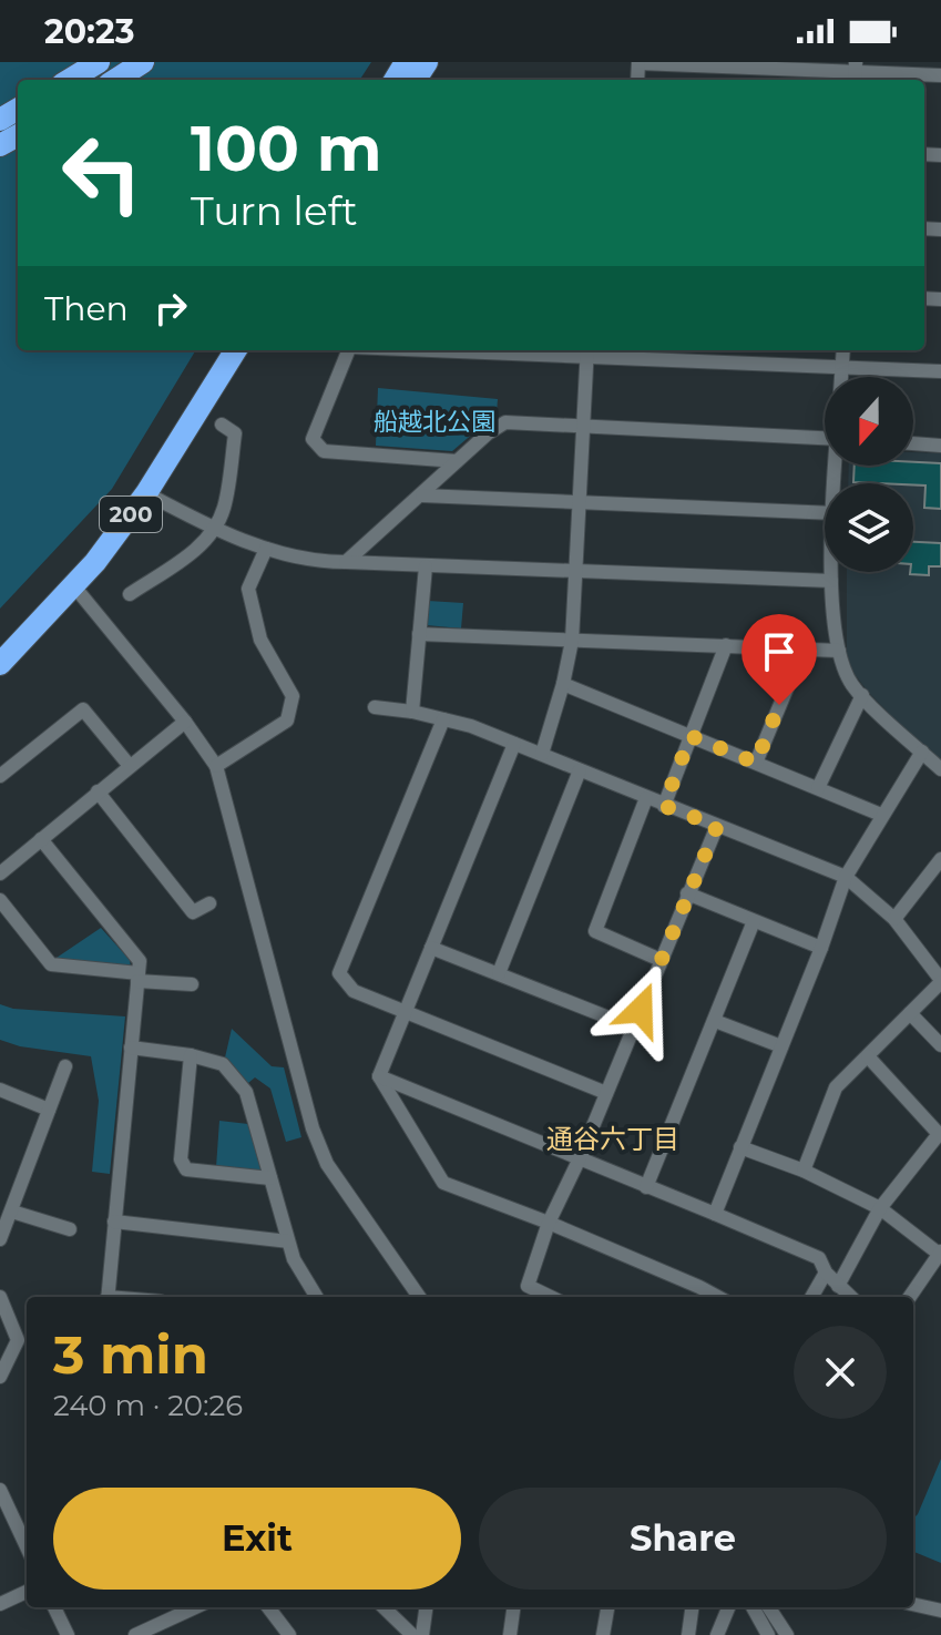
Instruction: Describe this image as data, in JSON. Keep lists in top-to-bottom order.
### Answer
{
  "streets": {
    "highway": ["200"]
  },
  "districts": ["通谷六丁目"],
  "parks": ["船越北公園"],
  "north": "bottom",
  "page": {
    "status": "20:23",
    "turn": ["100 m", "Turn left"],
    "then": "Then",
    "heading": ["3 min", "240 m · 20:26"],
    "buttons": ["Exit", "Share"]
  }
}
